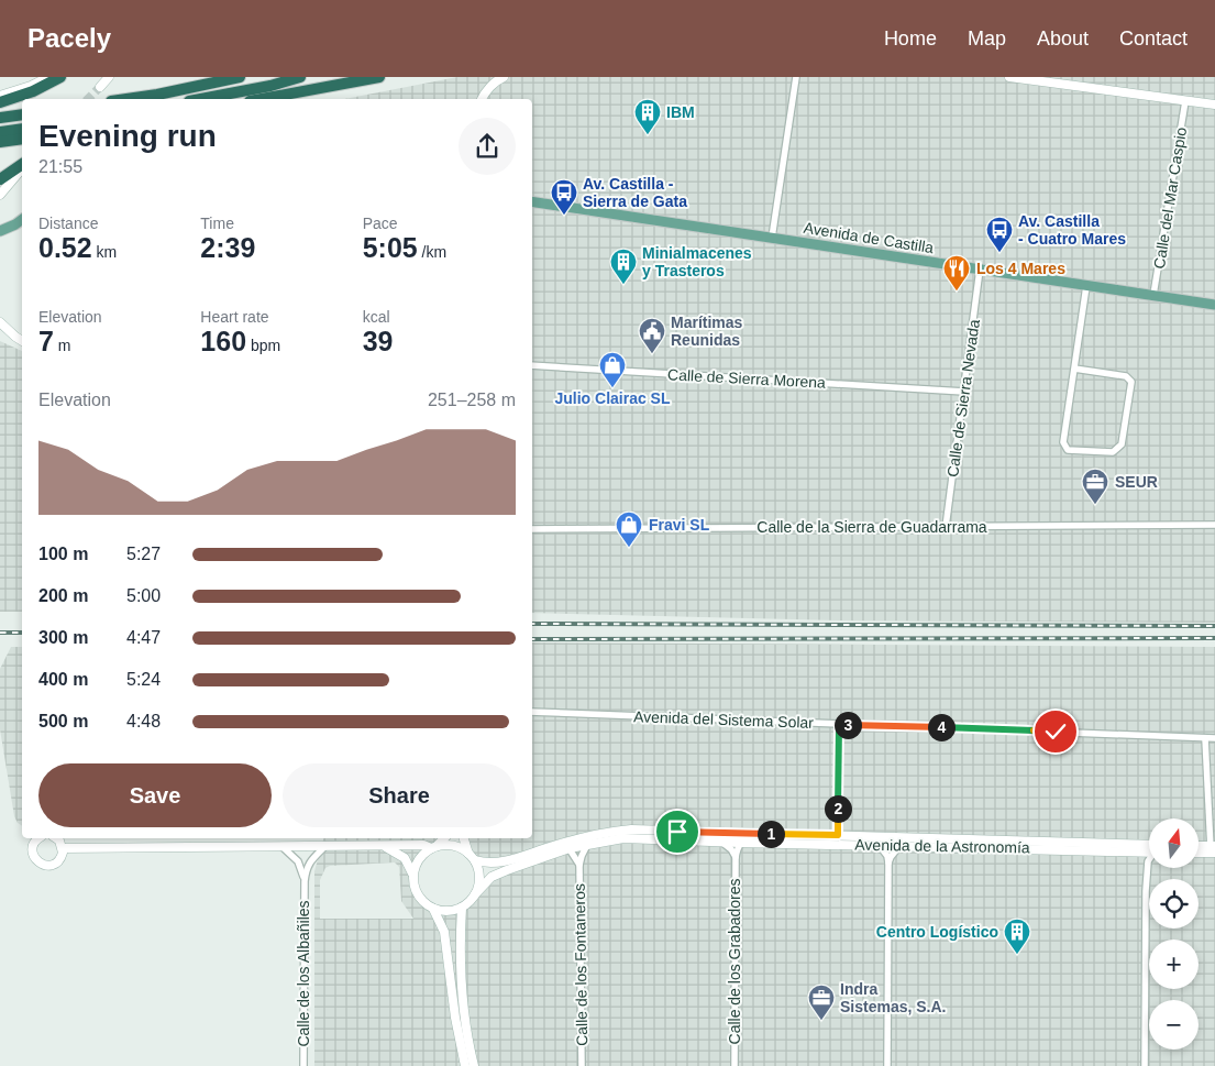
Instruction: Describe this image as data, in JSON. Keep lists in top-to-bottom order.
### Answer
{
  "streets": {
    "main road": ["Avenida de Castilla"],
    "street": [
      "Calle del Mar Caspio",
      "Calle de Sierra Morena",
      "Calle de Sierra Nevada",
      "Calle de la Sierra de Guadarrama",
      "Avenida del Sistema Solar",
      "Avenida de la Astronomía",
      "Calle de los Grabadores",
      "Calle de los Fontaneros",
      "Calle de los Albañiles"
    ]
  },
  "crossings": [
    ["Calle del Mar Caspio", "Avenida de Castilla"],
    ["Avenida de Castilla", "Calle de Sierra Nevada"],
    ["Calle de Sierra Morena", "Calle de Sierra Nevada"],
    ["Calle de Sierra Nevada", "Calle de la Sierra de Guadarrama"],
    ["Avenida de la Astronomía", "Calle de los Grabadores"],
    ["Avenida de la Astronomía", "Calle de los Fontaneros"]
  ],
  "places": {
    "building": ["IBM", "Minialmacenes y Trasteros", "Centro Logístico"],
    "bus stop": ["Av. Castilla - Sierra de Gata", "Av. Castilla - Cuatro Mares"],
    "restaurant": ["Los 4 Mares"],
    "public building": ["Marítimas Reunidas"],
    "shop": ["Julio Clairac SL", "Fravi SL"],
    "office": ["SEUR", "Indra Sistemas, S.A."]
  },
  "north": "top",
  "page": {
    "header": "Pacely",
    "nav": [
      "Home",
      "Map",
      "About",
      "Contact"
    ],
    "heading": ["Evening run", "21:55"],
    "stats": [
      ["Distance", "0.52 km"],
      ["Time", "2:39"],
      ["Pace", "5:05 /km"],
      ["Elevation", "7 m"],
      ["Heart rate", "160 bpm"],
      ["kcal", "39"]
    ],
    "chart": ["Elevation", "251–258 m"],
    "list": [
      {
        "name": "100 m",
        "note": "5:27"
      },
      {
        "name": "200 m",
        "note": "5:00"
      },
      {
        "name": "300 m",
        "note": "4:47"
      },
      {
        "name": "400 m",
        "note": "5:24"
      },
      {
        "name": "500 m",
        "note": "4:48"
      }
    ],
    "pins": [
      "3",
      "4",
      "2",
      "1"
    ],
    "buttons": ["Save", "Share"],
    "map_buttons": ["+", "−"]
  }
}
